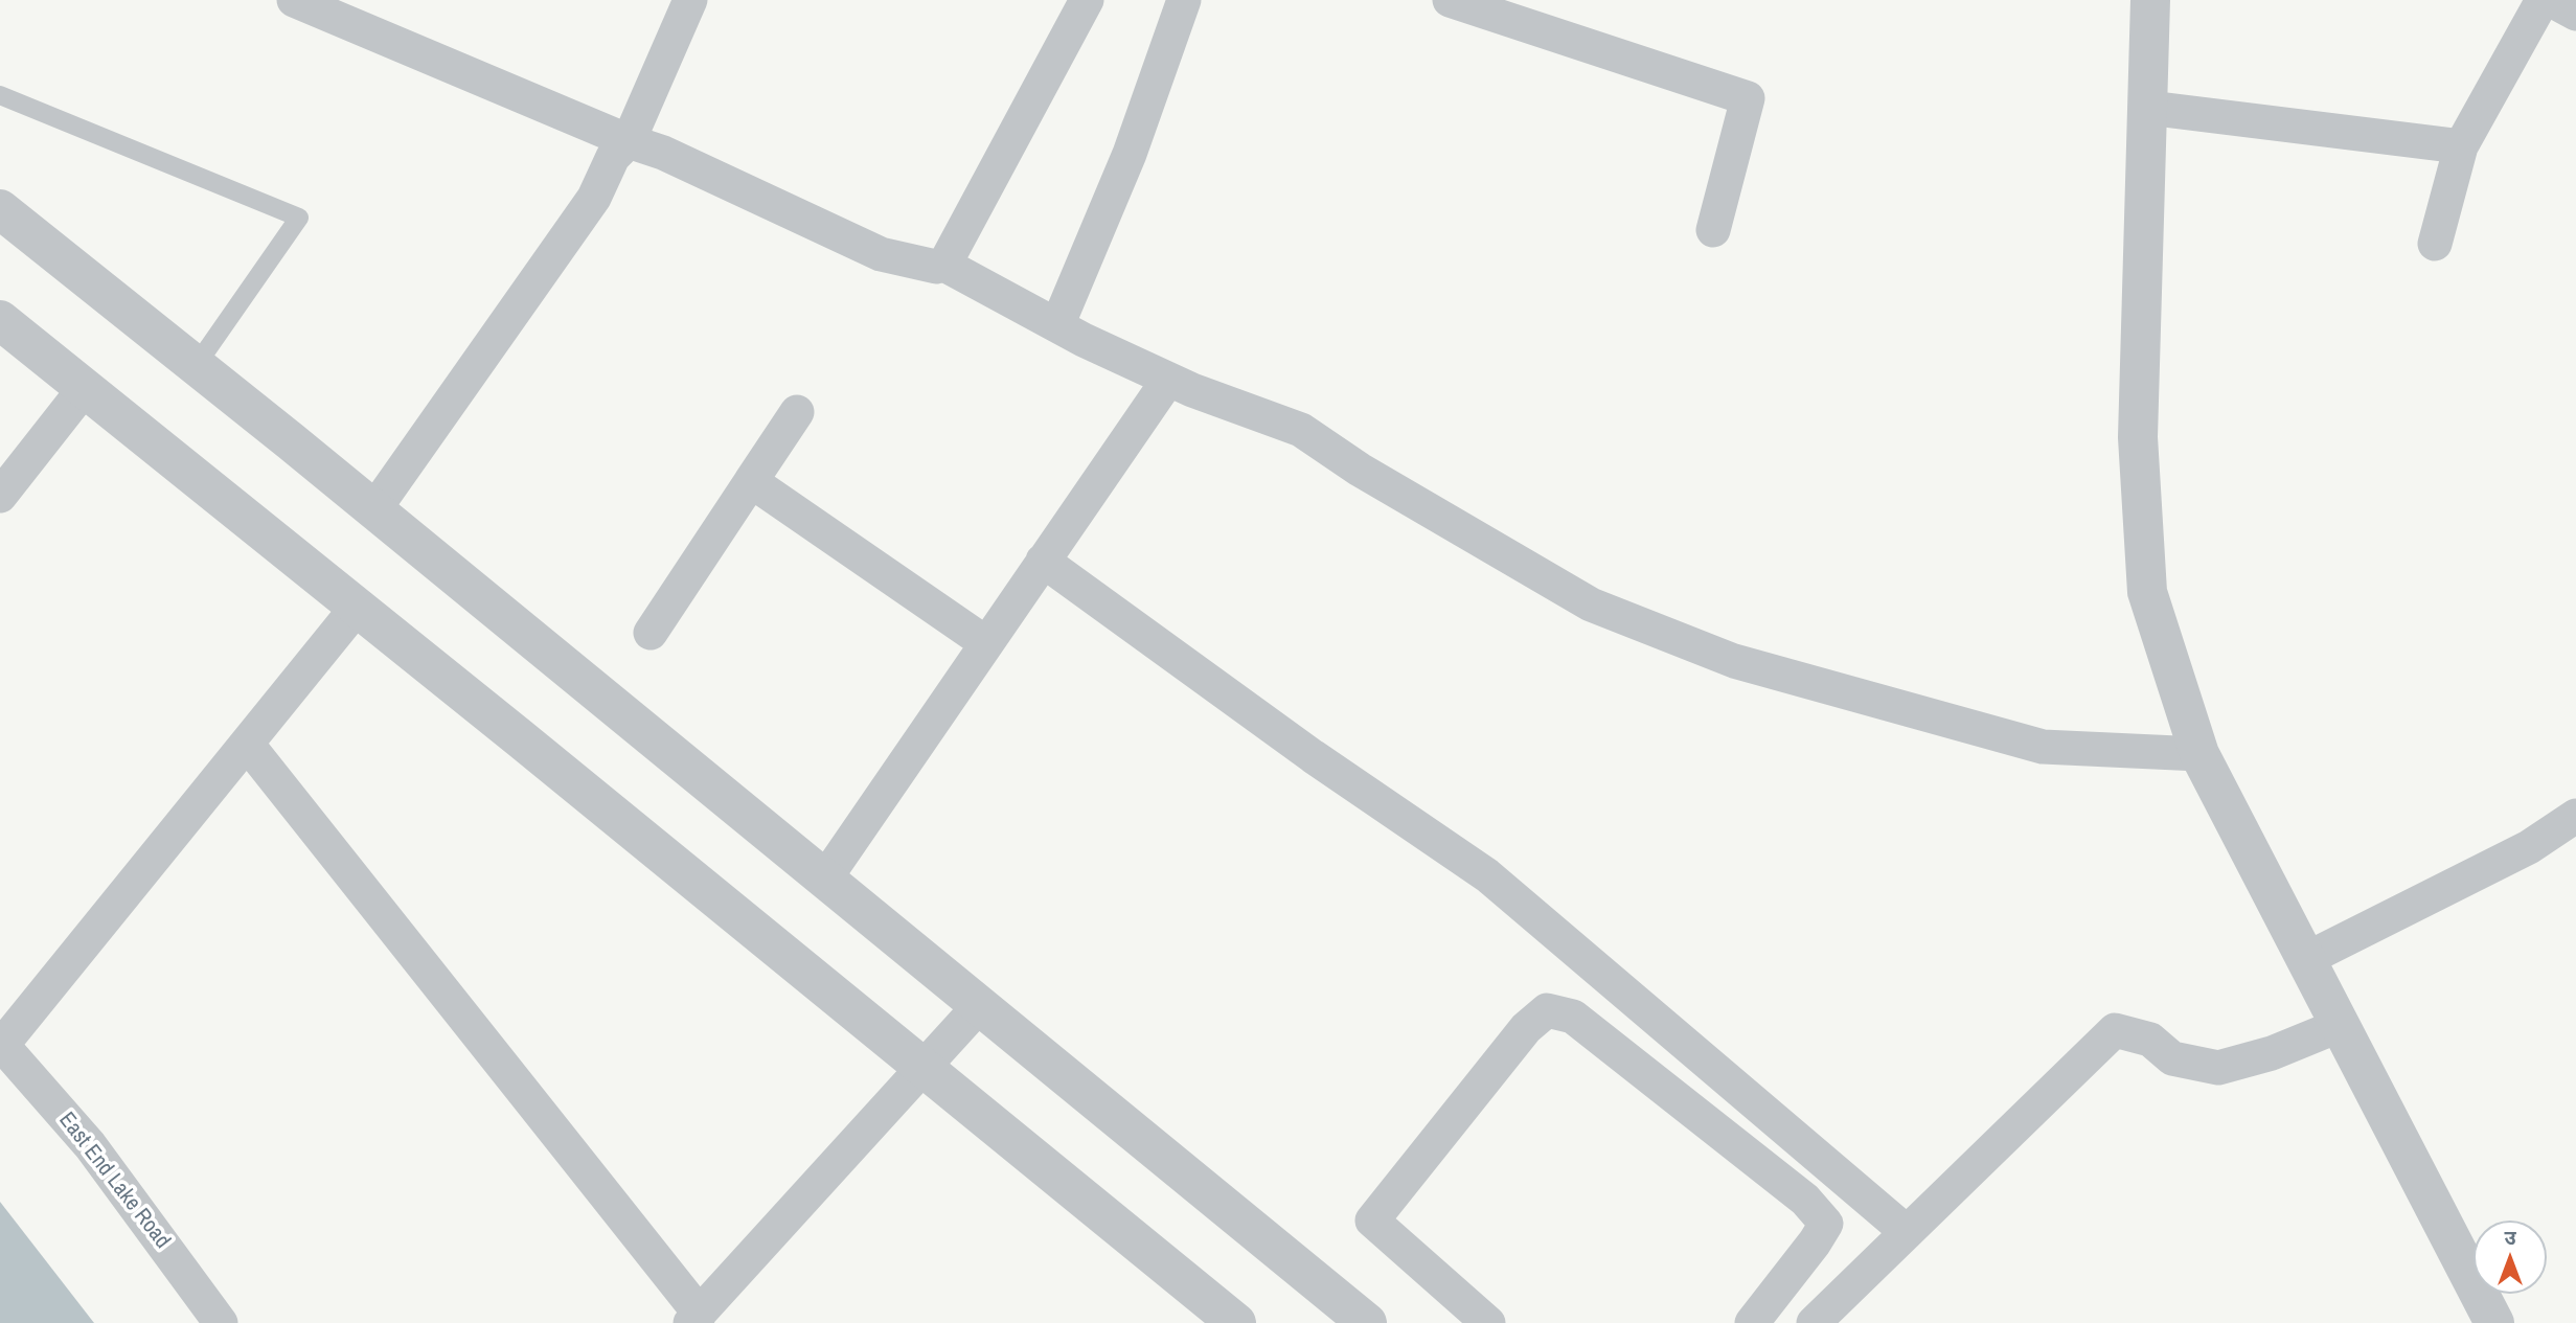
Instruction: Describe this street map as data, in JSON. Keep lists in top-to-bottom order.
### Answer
{
  "streets": {
    "street": ["East End Lake Road"]
  },
  "north": "top"
}
